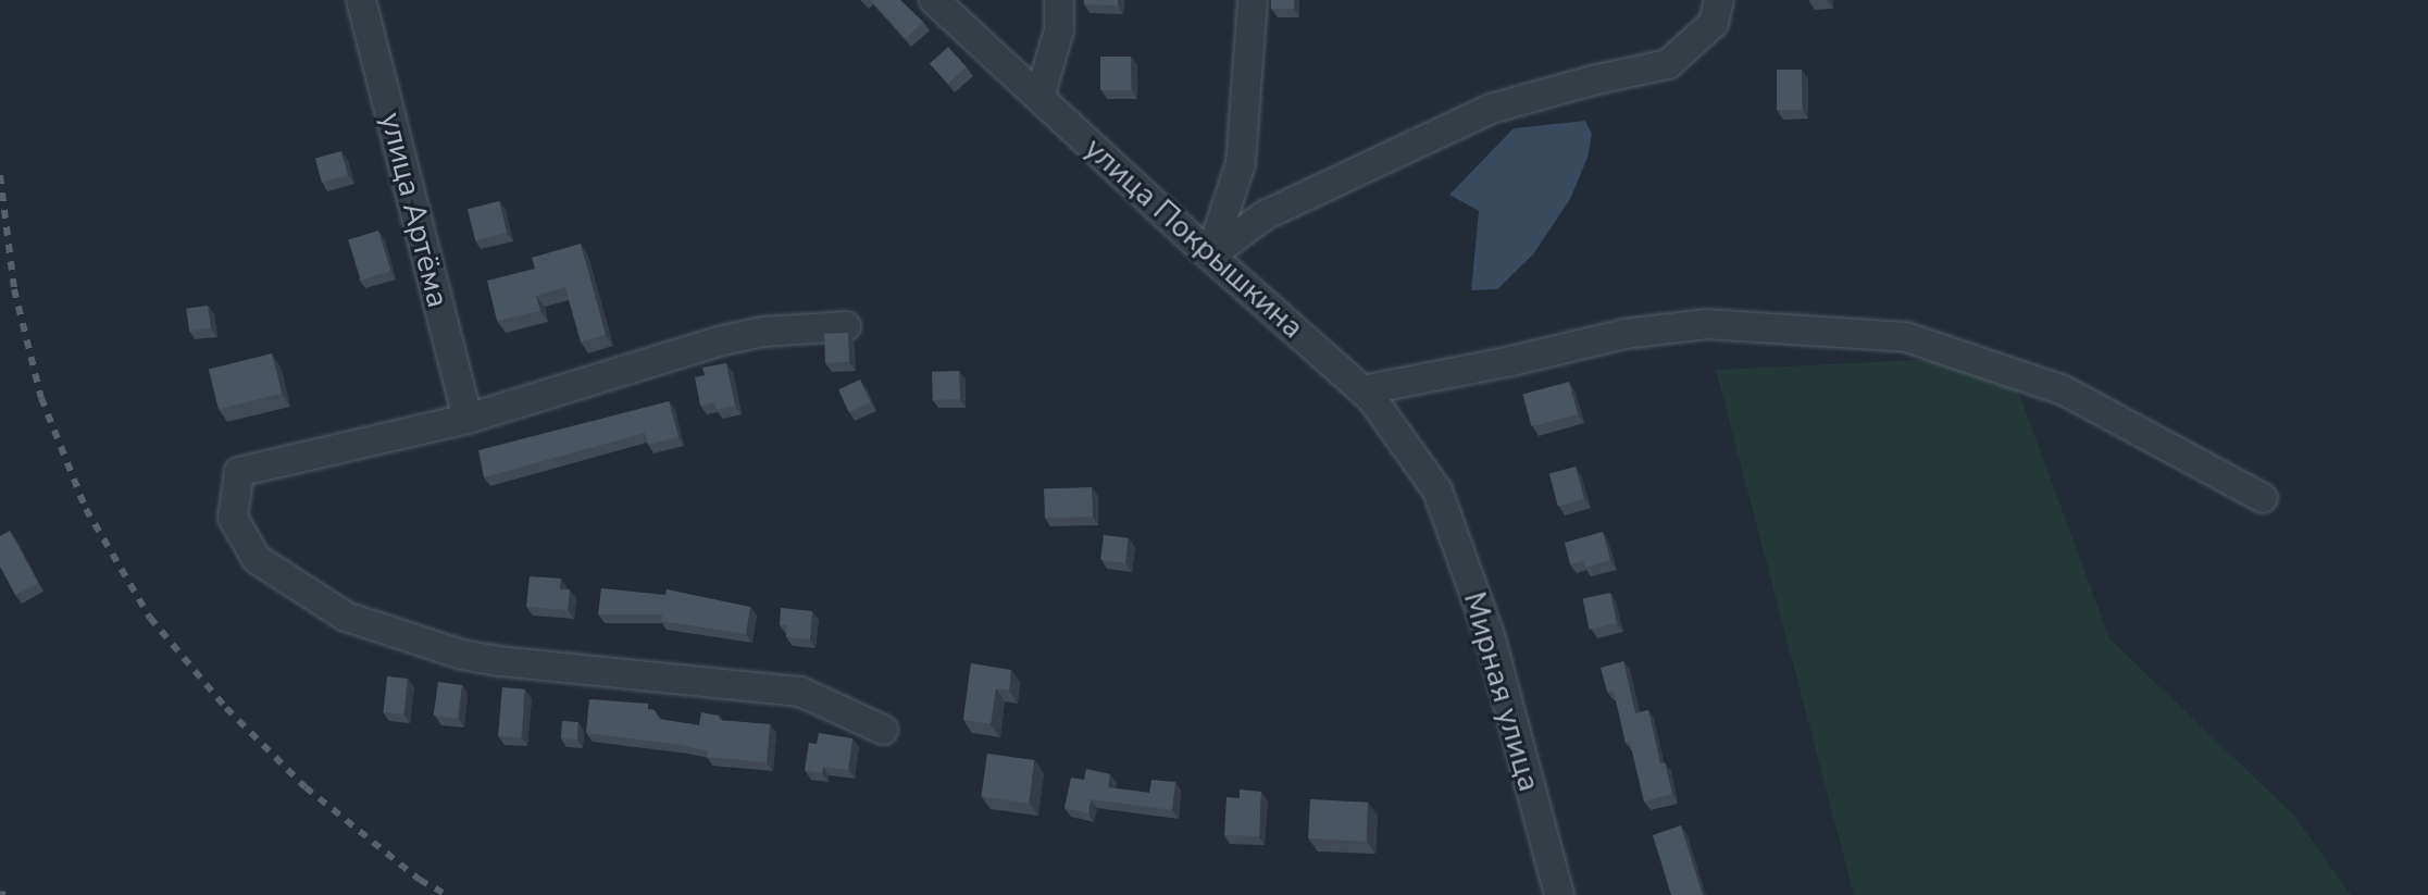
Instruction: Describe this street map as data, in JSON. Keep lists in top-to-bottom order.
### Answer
{
  "streets": {
    "street": ["улица Артёма", "улица Покрышкина", "Мирная улица"]
  },
  "crossings": [
    ["улица Покрышкина", "Мирная улица"]
  ]
}
